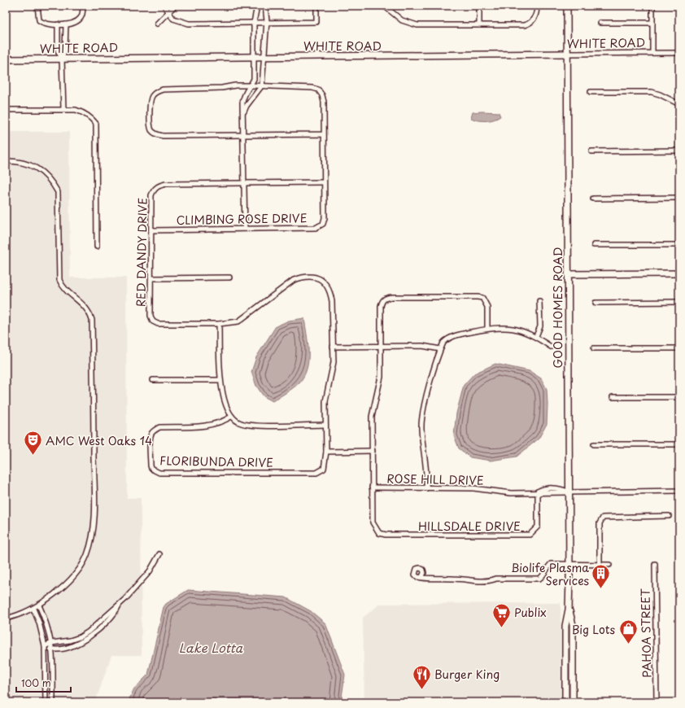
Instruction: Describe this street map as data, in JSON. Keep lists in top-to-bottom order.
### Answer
{
  "streets": {
    "street": [
      "WHITE ROAD",
      "CLIMBING ROSE DRIVE",
      "RED DANDY DRIVE",
      "GOOD HOMES ROAD",
      "FLORIBUNDA DRIVE",
      "ROSE HILL DRIVE",
      "HILLSDALE DRIVE",
      "PAHOA STREET"
    ]
  },
  "crossings": [
    ["WHITE ROAD", "GOOD HOMES ROAD"],
    ["CLIMBING ROSE DRIVE", "RED DANDY DRIVE"],
    ["RED DANDY DRIVE", "FLORIBUNDA DRIVE"],
    ["GOOD HOMES ROAD", "ROSE HILL DRIVE"],
    ["ROSE HILL DRIVE", "HILLSDALE DRIVE"]
  ],
  "water": ["Lake Lotta"],
  "places": {
    "theatre": ["AMC West Oaks 14"],
    "building": ["Biolife Plasma Services"],
    "supermarket": ["Publix"],
    "shop": ["Big Lots"],
    "restaurant": ["Burger King"]
  },
  "scale_bar": "100 m"
}
